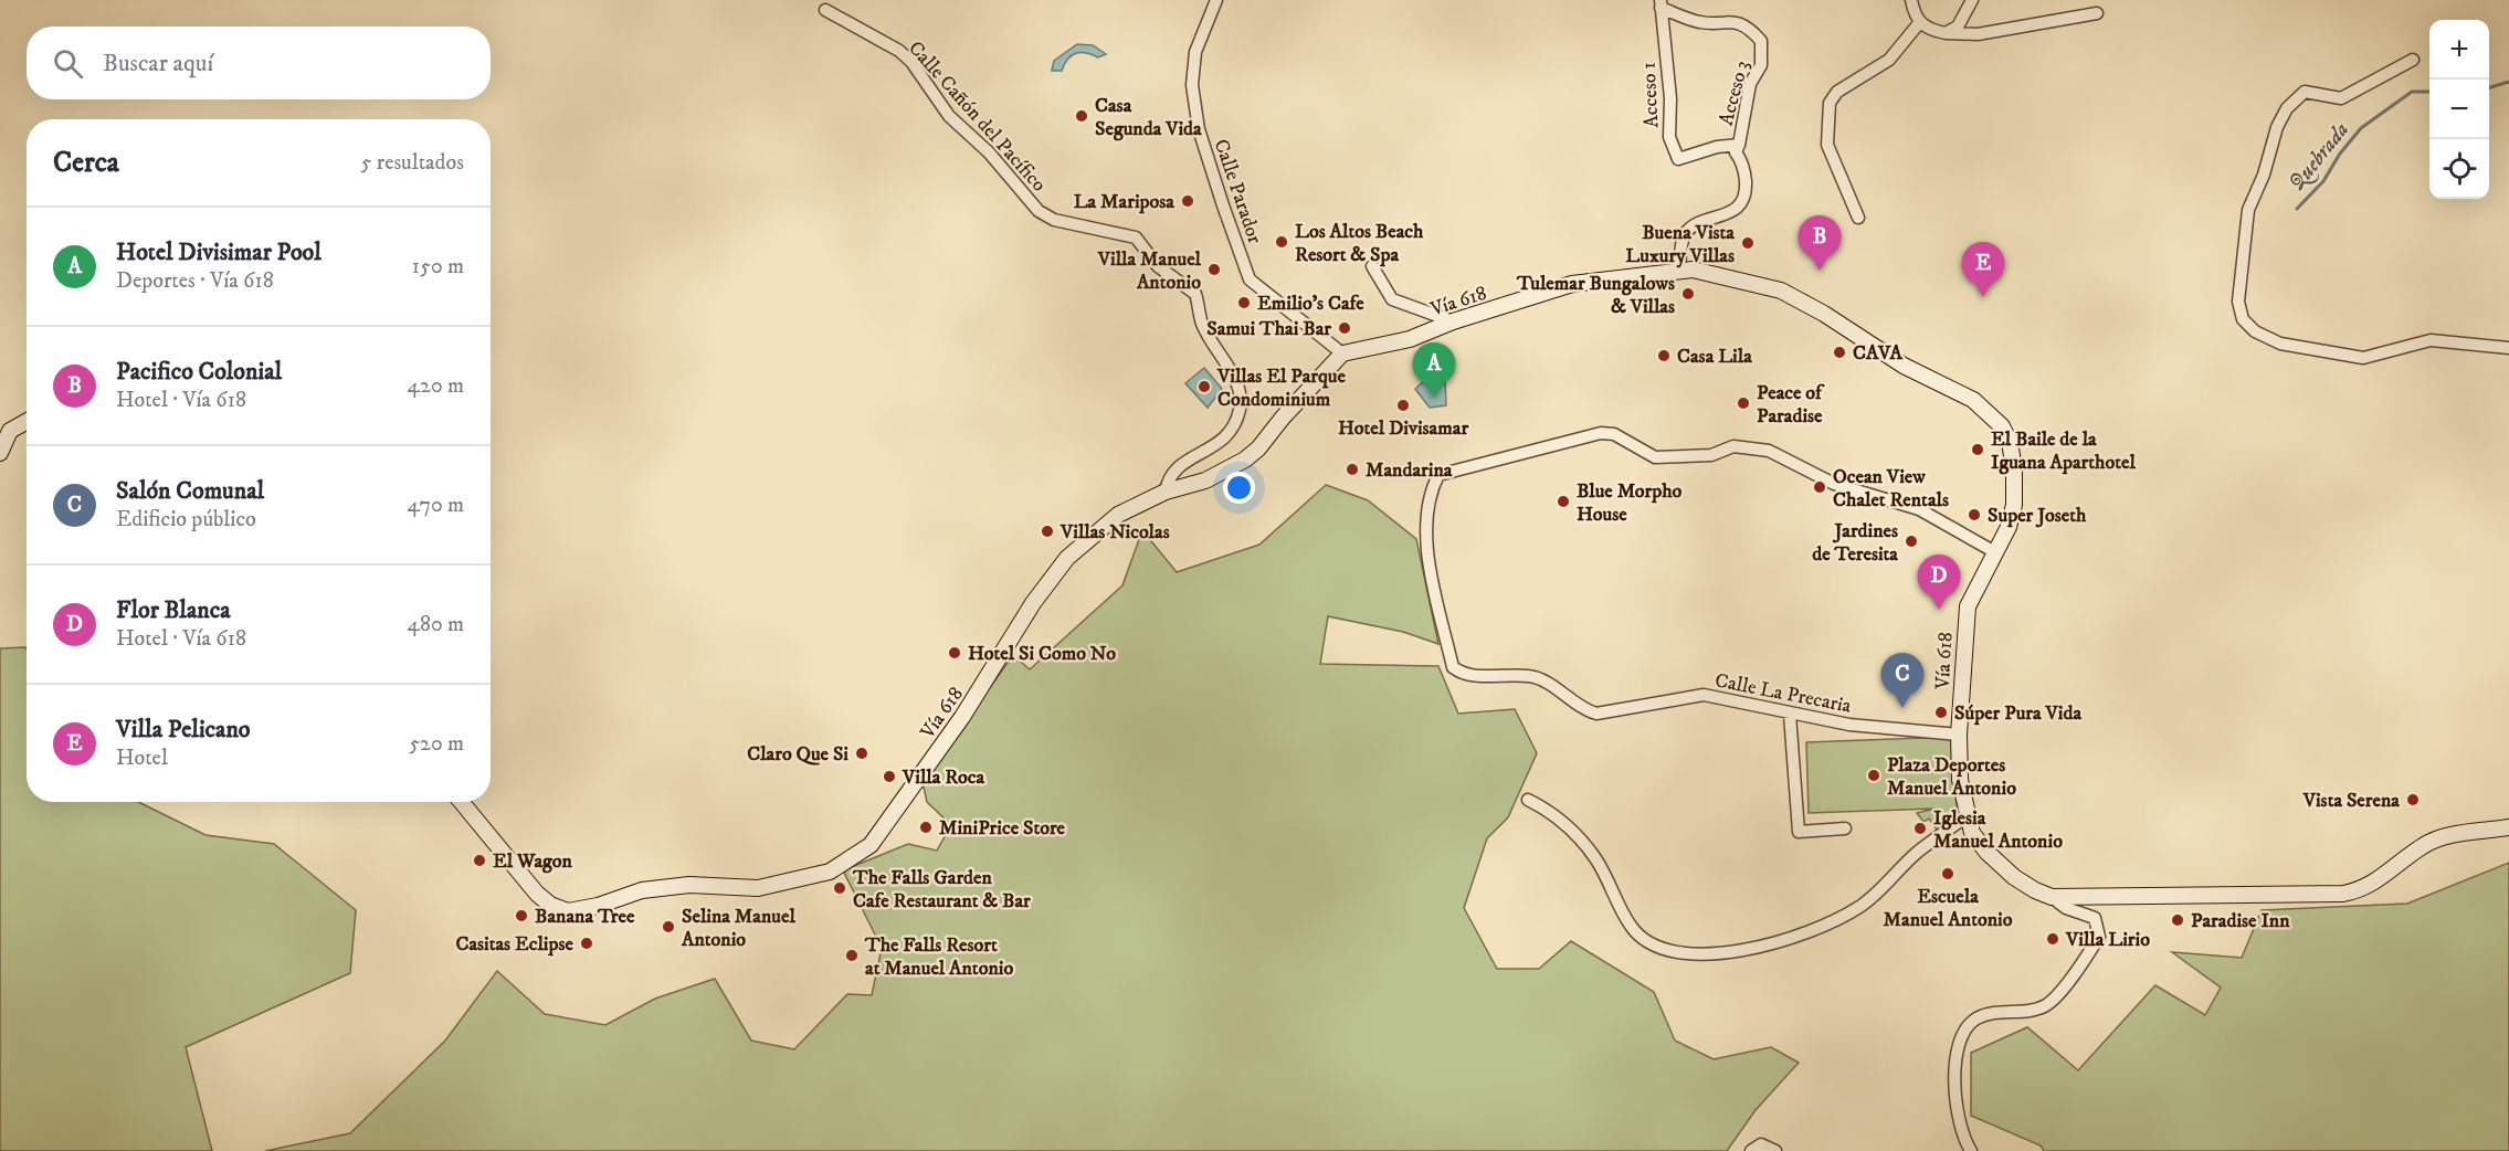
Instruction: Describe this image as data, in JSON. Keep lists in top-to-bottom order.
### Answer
{
  "streets": {
    "street": [
      "Acceso 3",
      "Acceso 1",
      "Calle Cañón del Pacífico",
      "Calle Parador",
      "Vía 618",
      "Calle La Precaria"
    ]
  },
  "crossings": [
    ["Acceso 3", "Acceso 1"],
    ["Calle Cañón del Pacífico", "Vía 618"],
    ["Calle Parador", "Vía 618"],
    ["Vía 618", "Calle La Precaria"]
  ],
  "water": ["Quebrada"],
  "places": [
    "Casa Segunda Vida",
    "La Mariposa",
    "Los Altos Beach Resort & Spa",
    "Buena Vista Luxury Villas",
    "Villa Manuel Antonio",
    "Tulemar Bungalows & Villas",
    "Emilio's Cafe",
    "Samui Thai Bar",
    "CAVA",
    "Casa Lila",
    "Villas El Parque Condominium",
    "Peace of Paradise",
    "Hotel Divisamar",
    "El Baile de la Iguana Aparthotel",
    "Mandarina",
    "Ocean View Chalet Rentals",
    "Blue Morpho House",
    "Super Joseth",
    "Villas Nicolas",
    "Jardines de Teresita",
    "Hotel Si Como No",
    "Súper Pura Vida",
    "Claro Que Si",
    "Plaza Deportes Manuel Antonio",
    "Villa Roca",
    "Vista Serena",
    "MiniPrice Store",
    "Iglesia Manuel Antonio",
    "El Wagon",
    "Escuela Manuel Antonio",
    "The Falls Garden Cafe Restaurant & Bar",
    "Banana Tree",
    "Paradise Inn",
    "Selina Manuel Antonio",
    "Villa Lirio",
    "Casitas Eclipse",
    "The Falls Resort at Manuel Antonio"
  ],
  "page": {
    "map_buttons": ["+", "−"],
    "search": "Buscar aquí",
    "heading": ["Cerca", "5 resultados"],
    "list": [
      {
        "mark": "A",
        "name": "Hotel Divisimar Pool",
        "note": "Deportes · Vía 618",
        "value": "150 m"
      },
      {
        "mark": "B",
        "name": "Pacifico Colonial",
        "note": "Hotel · Vía 618",
        "value": "420 m"
      },
      {
        "mark": "C",
        "name": "Salón Comunal",
        "note": "Edificio público",
        "value": "470 m"
      },
      {
        "mark": "D",
        "name": "Flor Blanca",
        "note": "Hotel · Vía 618",
        "value": "480 m"
      },
      {
        "mark": "E",
        "name": "Villa Pelicano",
        "note": "Hotel",
        "value": "520 m"
      }
    ],
    "pins": [
      "B",
      "E",
      "A",
      "D",
      "C"
    ]
  }
}
